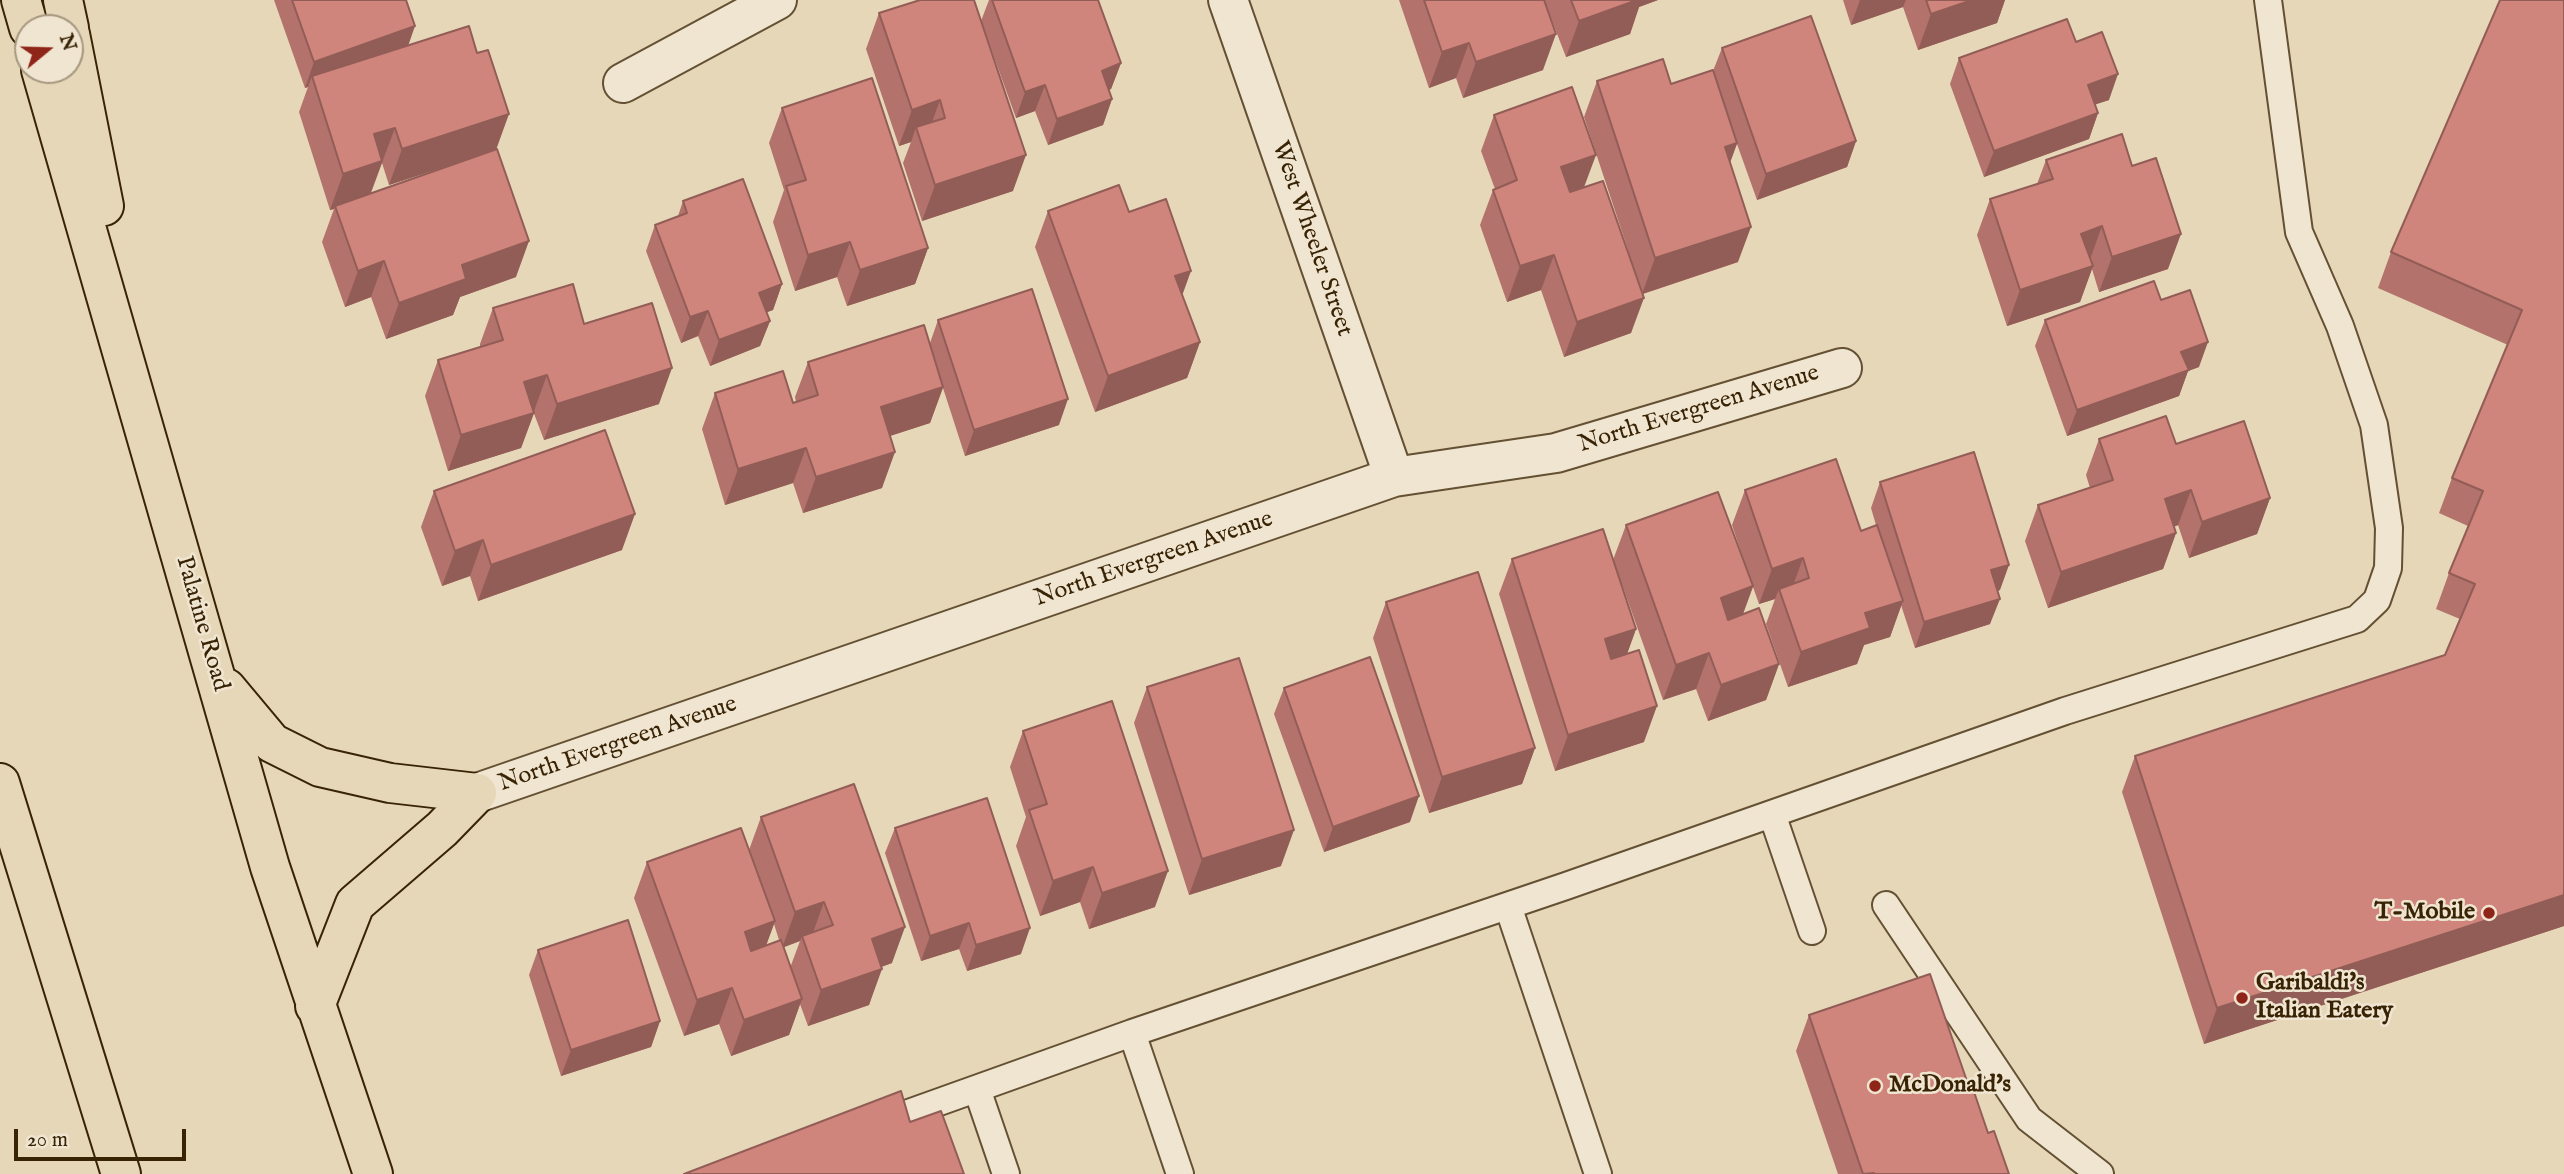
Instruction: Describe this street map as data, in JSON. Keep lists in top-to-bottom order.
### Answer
{
  "streets": {
    "highway": ["Palatine Road"],
    "street": ["West Wheeler Street", "North Evergreen Avenue"]
  },
  "crossings": [
    ["West Wheeler Street", "North Evergreen Avenue"]
  ],
  "places": ["T-Mobile", "Garibaldi's Italian Eatery", "McDonald's"],
  "scale_bar": "20 m",
  "north": "right"
}
